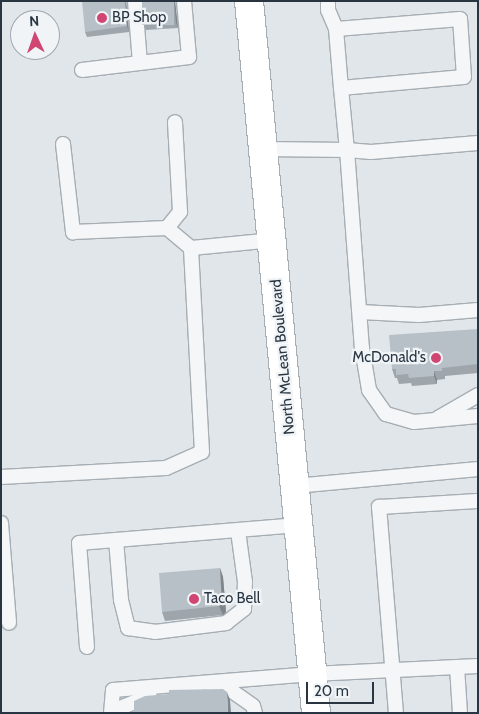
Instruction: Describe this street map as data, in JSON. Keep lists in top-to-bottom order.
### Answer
{
  "streets": {
    "main road": ["North McLean Boulevard"]
  },
  "places": ["BP Shop", "McDonald's", "Taco Bell"],
  "scale_bar": "20 m",
  "north": "top"
}
